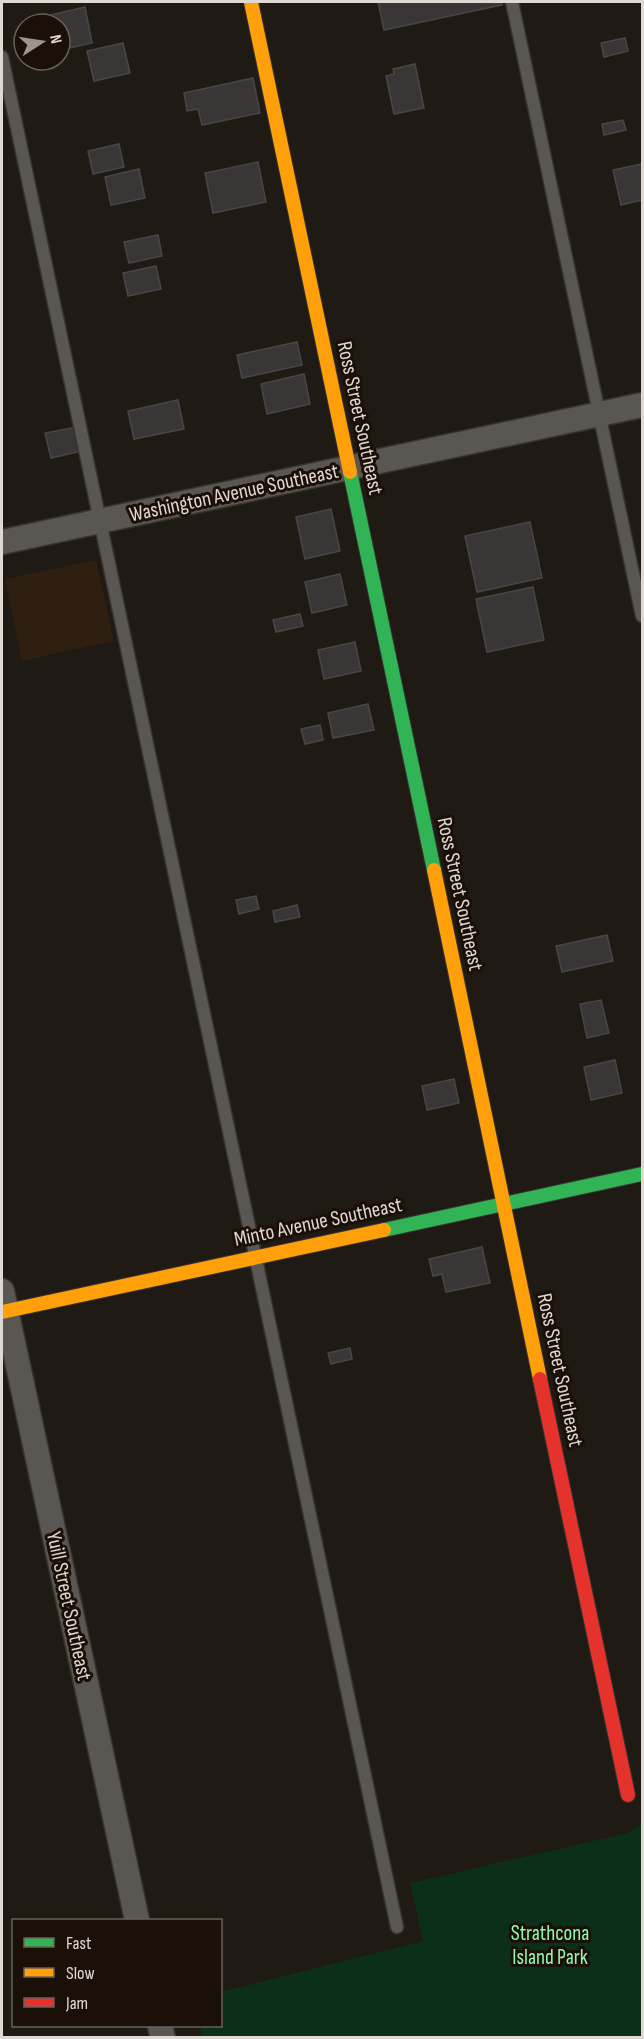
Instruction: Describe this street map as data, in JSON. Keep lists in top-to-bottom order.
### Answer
{
  "streets": {
    "street": [
      "Ross Street Southeast",
      "Washington Avenue Southeast",
      "Minto Avenue Southeast",
      "Yuill Street Southeast"
    ]
  },
  "crossings": [
    ["Ross Street Southeast", "Washington Avenue Southeast"],
    ["Ross Street Southeast", "Minto Avenue Southeast"],
    ["Minto Avenue Southeast", "Yuill Street Southeast"]
  ],
  "parks": ["Strathcona Island Park"],
  "legend": ["Fast", "Slow", "Jam"],
  "north": "right"
}
